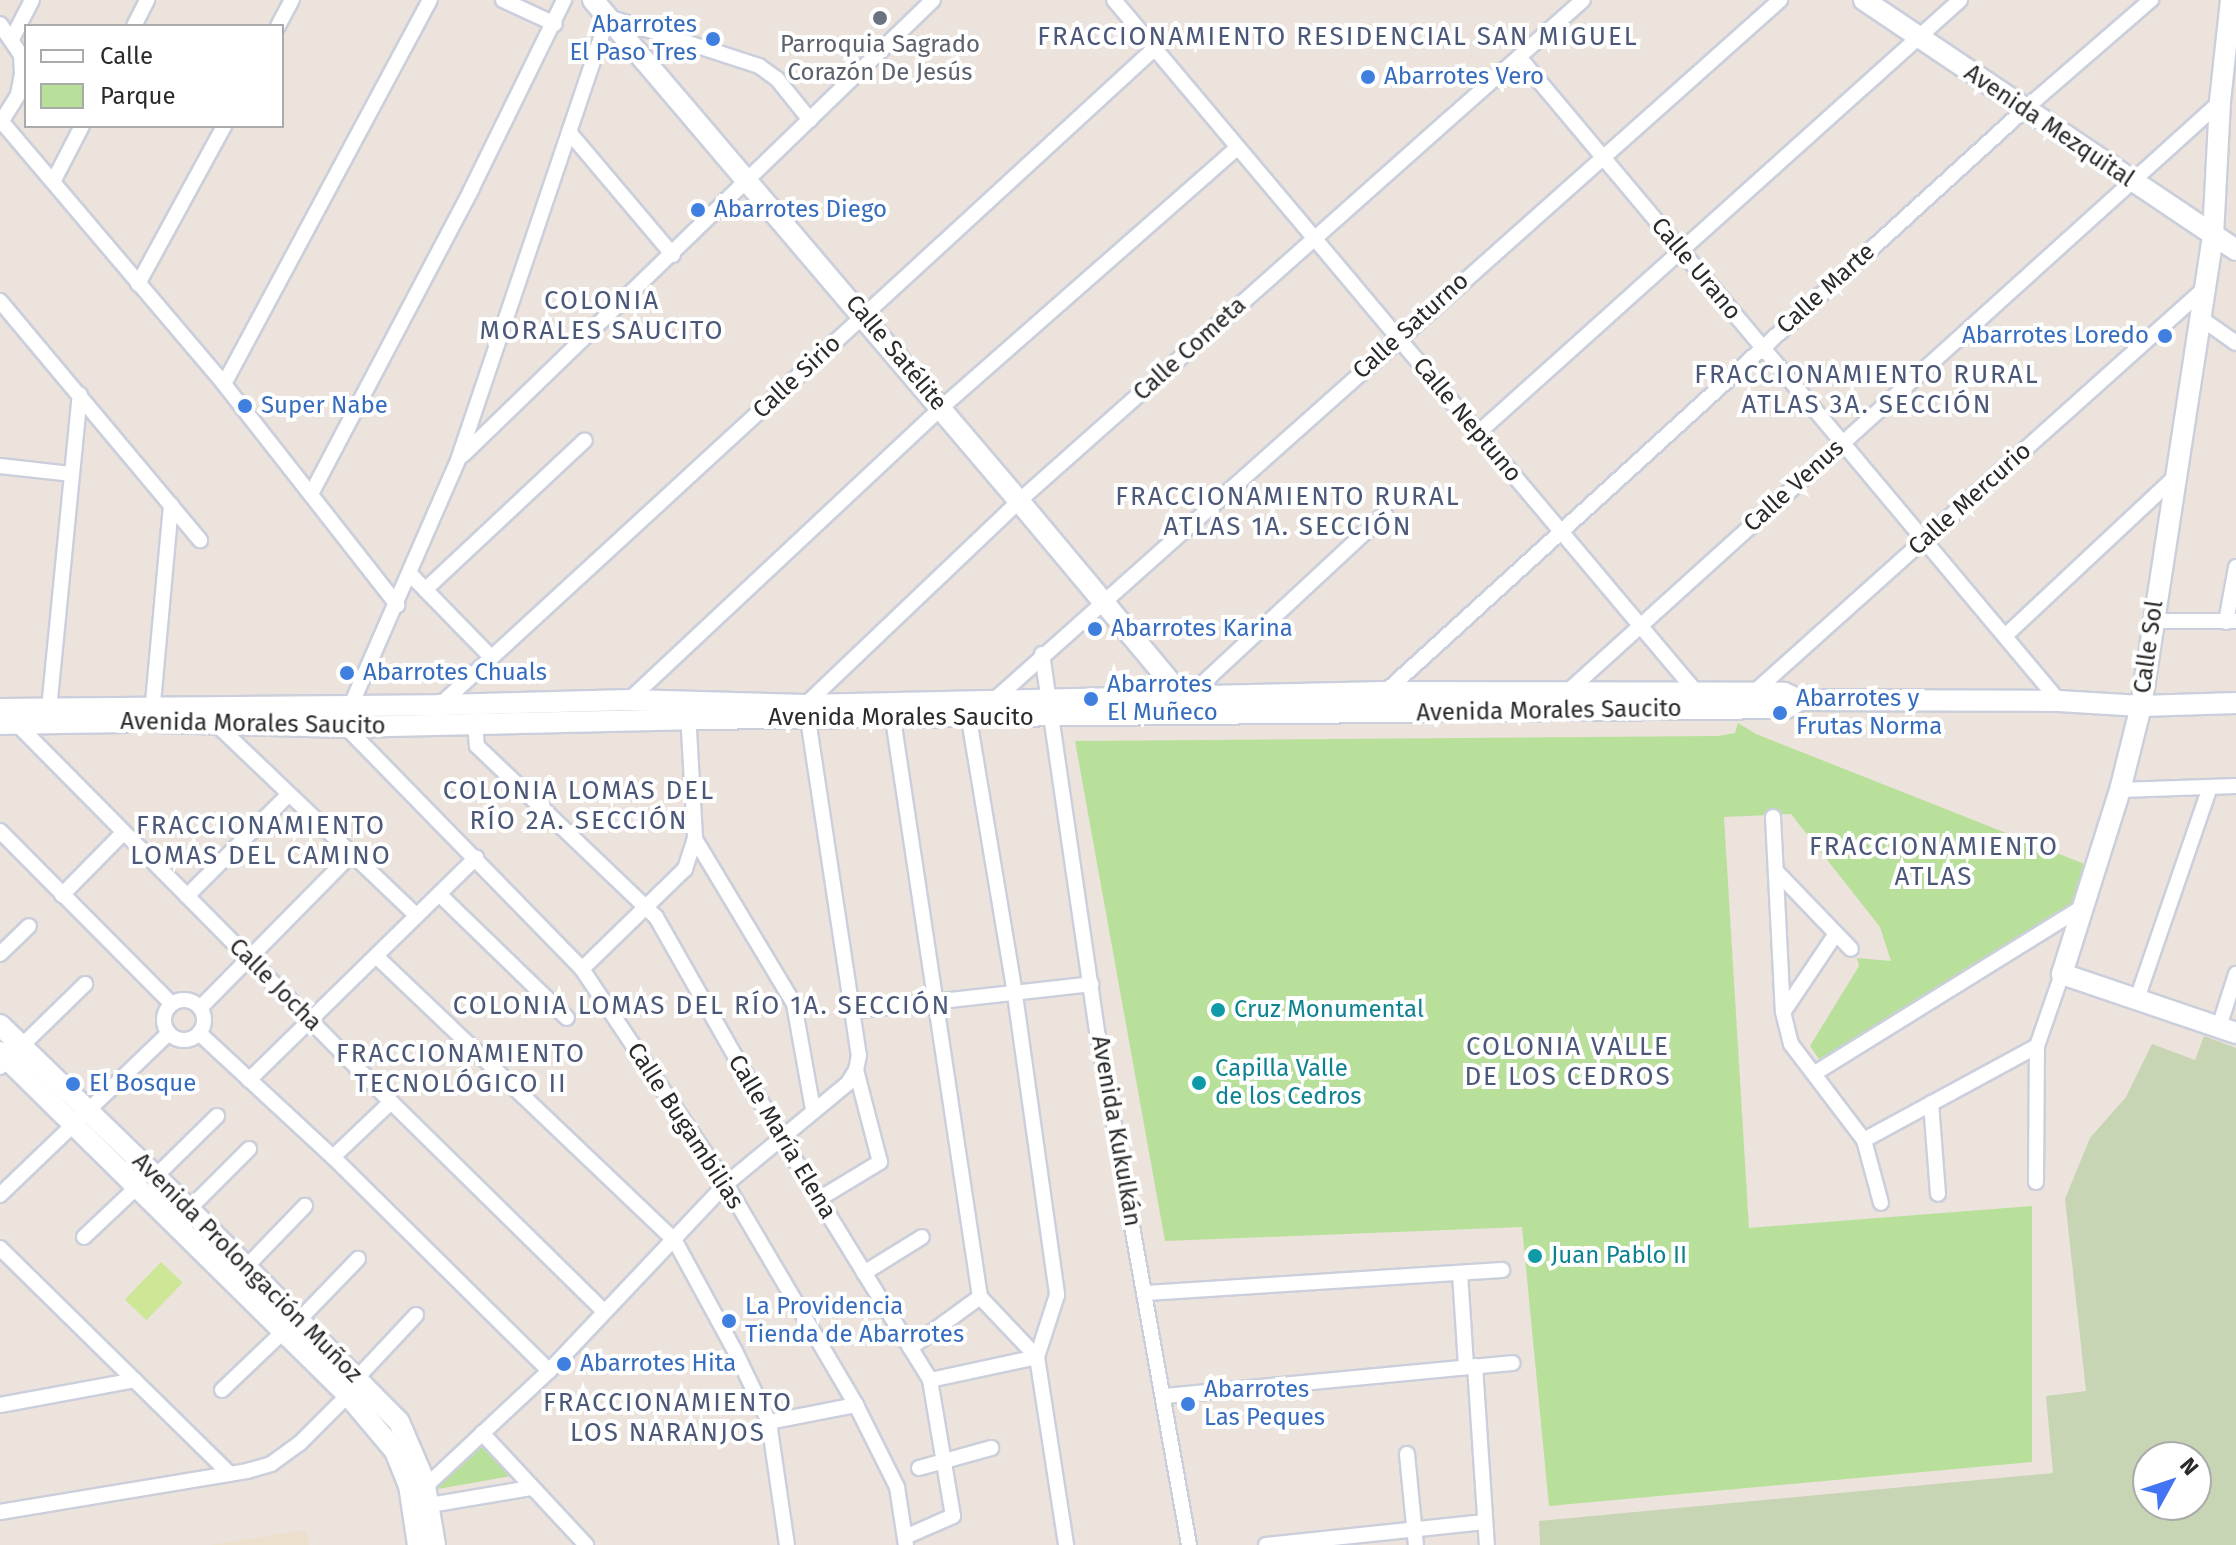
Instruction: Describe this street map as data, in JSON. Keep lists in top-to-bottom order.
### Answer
{
  "streets": {
    "main road": [
      "Avenida Mezquital",
      "Calle Satélite",
      "Calle Sol",
      "Avenida Morales Saucito",
      "Avenida Prolongación Muñoz"
    ],
    "street": [
      "Calle Urano",
      "Calle Marte",
      "Calle Saturno",
      "Calle Cometa",
      "Calle Sirio",
      "Calle Neptuno",
      "Calle Venus",
      "Calle Mercurio",
      "Calle Jocha",
      "Calle Bugambilias",
      "Avenida Kukulkán",
      "Calle María Elena"
    ]
  },
  "crossings": [
    ["Avenida Mezquital", "Calle Marte"],
    ["Avenida Mezquital", "Calle Venus"],
    ["Avenida Mezquital", "Calle Sol"],
    ["Calle Urano", "Calle Marte"],
    ["Calle Urano", "Calle Saturno"],
    ["Calle Urano", "Calle Cometa"],
    ["Calle Urano", "Calle Venus"],
    ["Calle Urano", "Calle Mercurio"],
    ["Calle Urano", "Avenida Morales Saucito"],
    ["Calle Marte", "Calle Neptuno"],
    ["Calle Marte", "Avenida Morales Saucito"],
    ["Calle Saturno", "Calle Satélite"],
    ["Calle Saturno", "Calle Neptuno"],
    ["Calle Saturno", "Avenida Morales Saucito"],
    ["Calle Cometa", "Calle Satélite"],
    ["Calle Cometa", "Calle Neptuno"],
    ["Calle Cometa", "Avenida Morales Saucito"],
    ["Calle Satélite", "Calle Sirio"],
    ["Calle Satélite", "Avenida Morales Saucito"],
    ["Calle Sirio", "Calle Neptuno"],
    ["Calle Sirio", "Avenida Morales Saucito"],
    ["Calle Neptuno", "Calle Venus"],
    ["Calle Neptuno", "Avenida Morales Saucito"],
    ["Calle Venus", "Calle Sol"],
    ["Calle Venus", "Avenida Morales Saucito"],
    ["Calle Mercurio", "Calle Sol"],
    ["Calle Mercurio", "Avenida Morales Saucito"],
    ["Calle Sol", "Avenida Morales Saucito"],
    ["Avenida Morales Saucito", "Calle Jocha"],
    ["Avenida Morales Saucito", "Calle Bugambilias"],
    ["Avenida Morales Saucito", "Avenida Kukulkán"],
    ["Avenida Morales Saucito", "Calle María Elena"],
    ["Calle Bugambilias", "Calle María Elena"]
  ],
  "districts": [
    "FRACCIONAMIENTO RESIDENCIAL SAN MIGUEL",
    "COLONIA MORALES SAUCITO",
    "FRACCIONAMIENTO RURAL ATLAS 3A. SECCIÓN",
    "FRACCIONAMIENTO RURAL ATLAS 1A. SECCIÓN",
    "COLONIA LOMAS DEL RÍO 2A. SECCIÓN",
    "FRACCIONAMIENTO LOMAS DEL CAMINO",
    "FRACCIONAMIENTO ATLAS",
    "COLONIA LOMAS DEL RÍO 1A. SECCIÓN",
    "COLONIA VALLE DE LOS CEDROS",
    "FRACCIONAMIENTO TECNOLÓGICO II",
    "FRACCIONAMIENTO LOS NARANJOS"
  ],
  "places": [
    "Parroquia Sagrado Corazón De Jesús",
    "Abarrotes El Paso Tres",
    "Abarrotes Vero",
    "Abarrotes Diego",
    "Abarrotes Loredo",
    "Super Nabe",
    "Abarrotes Karina",
    "Abarrotes Chuals",
    "Abarrotes El Muñeco",
    "Abarrotes y Frutas Norma",
    "Cruz Monumental",
    "Capilla Valle de los Cedros",
    "El Bosque",
    "Juan Pablo II",
    "La Providencia Tienda de Abarrotes",
    "Abarrotes Hita",
    "Abarrotes Las Peques"
  ],
  "legend": ["Calle", "Parque"],
  "north": "top right"
}
